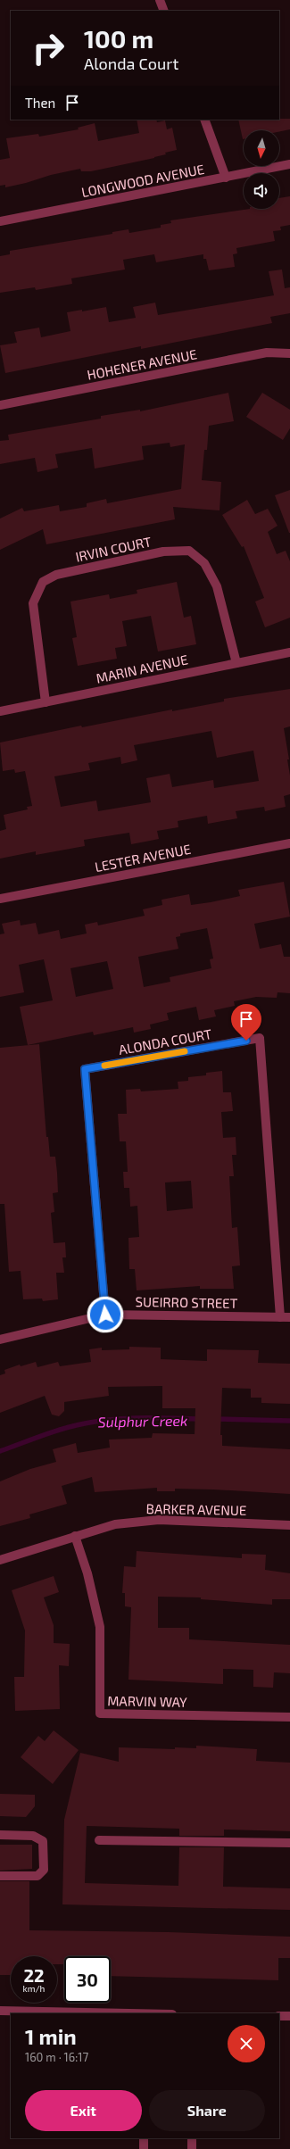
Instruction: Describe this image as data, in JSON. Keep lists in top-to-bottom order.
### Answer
{
  "streets": {
    "street": [
      "LONGWOOD AVENUE",
      "HOHENER AVENUE",
      "IRVIN COURT",
      "MARIN AVENUE",
      "LESTER AVENUE",
      "ALONDA COURT",
      "SUEIRRO STREET",
      "BARKER AVENUE",
      "MARVIN WAY"
    ]
  },
  "crossings": [
    ["IRVIN COURT", "MARIN AVENUE"],
    ["ALONDA COURT", "SUEIRRO STREET"],
    ["BARKER AVENUE", "MARVIN WAY"]
  ],
  "water": ["Sulphur Creek"],
  "north": "bottom",
  "page": {
    "turn": ["100 m", "Alonda Court"],
    "then": "Then",
    "speed": "22 km/h",
    "limit": "30",
    "heading": ["1 min", "160 m · 16:17"],
    "buttons": ["Exit", "Share"]
  }
}
